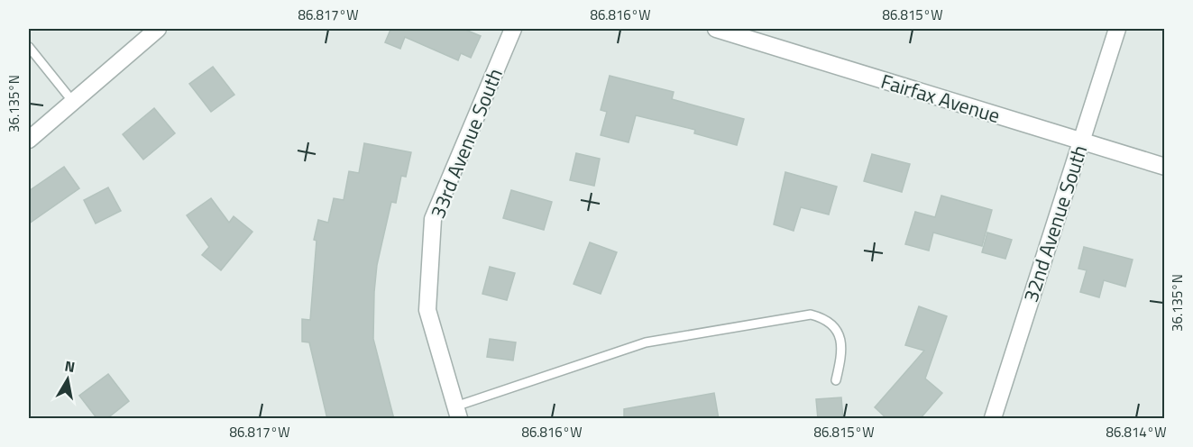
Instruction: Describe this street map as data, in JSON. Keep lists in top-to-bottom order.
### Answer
{
  "streets": {
    "street": ["Fairfax Avenue", "33rd Avenue South", "32nd Avenue South"]
  },
  "crossings": [
    ["Fairfax Avenue", "32nd Avenue South"]
  ],
  "north": "top",
  "coordinates": [
    "86.817°W",
    "86.816°W",
    "86.815°W",
    "36.135°N",
    "86.814°W"
  ]
}
